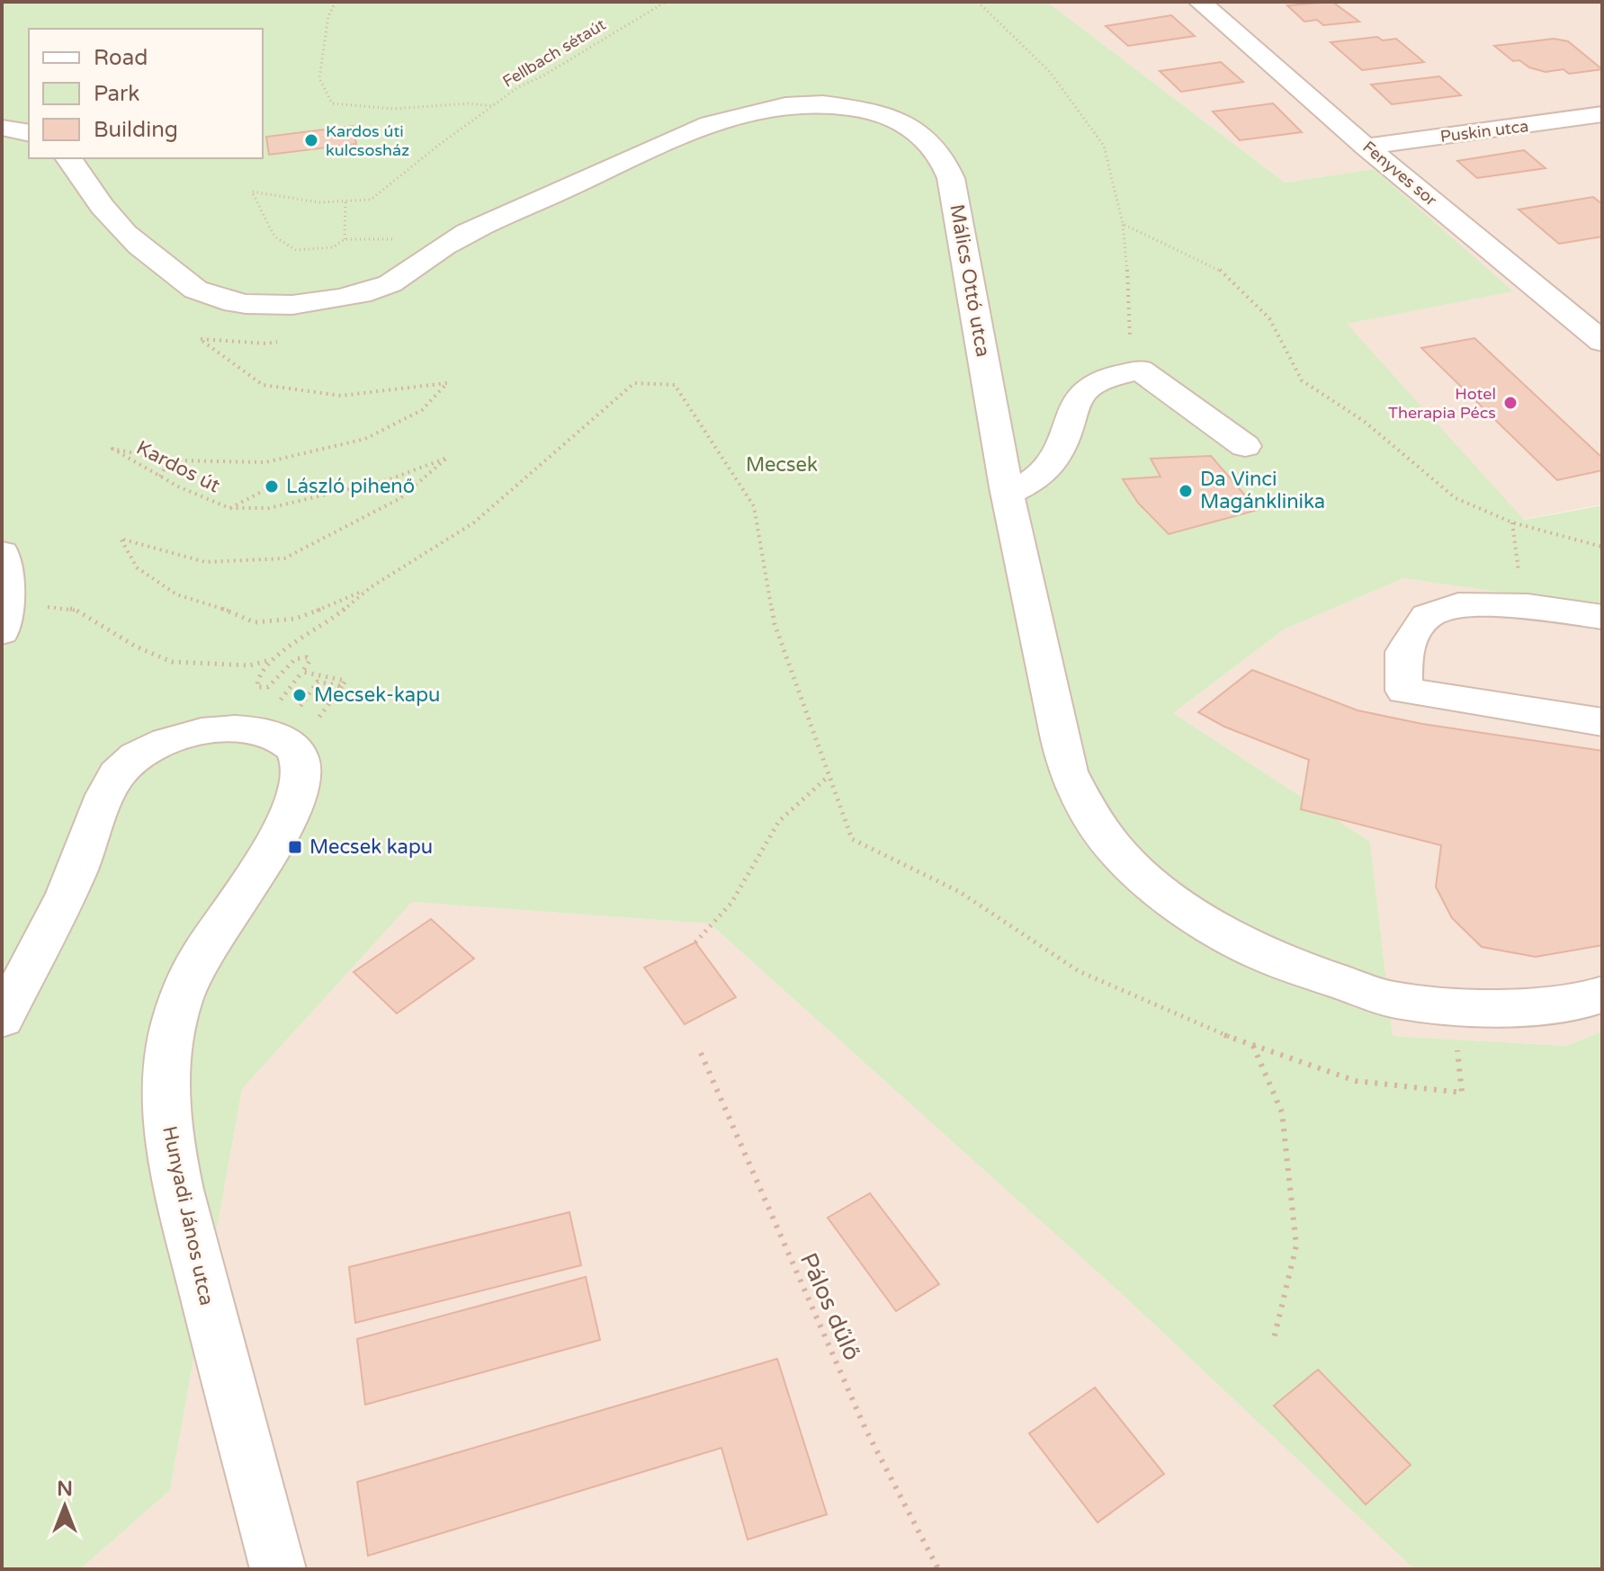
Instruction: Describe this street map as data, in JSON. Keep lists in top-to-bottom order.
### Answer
{
  "streets": {
    "street": [
      "Puskin utca",
      "Fenyves sor",
      "Málics Ottó utca",
      "Hunyadi János utca"
    ],
    "path": ["Fellbach sétaút", "Kardos út", "Pálos dűlő"]
  },
  "crossings": [
    ["Puskin utca", "Fenyves sor"]
  ],
  "parks": ["Mecsek"],
  "places": {
    "other": [
      "Kardos úti kulcsosház",
      "Hotel Therapia Pécs",
      "László pihenő",
      "Da Vinci Magánklinika",
      "Mecsek-kapu"
    ],
    "transit": ["Mecsek kapu"]
  },
  "legend": ["Road", "Park", "Building"],
  "north": "top"
}
